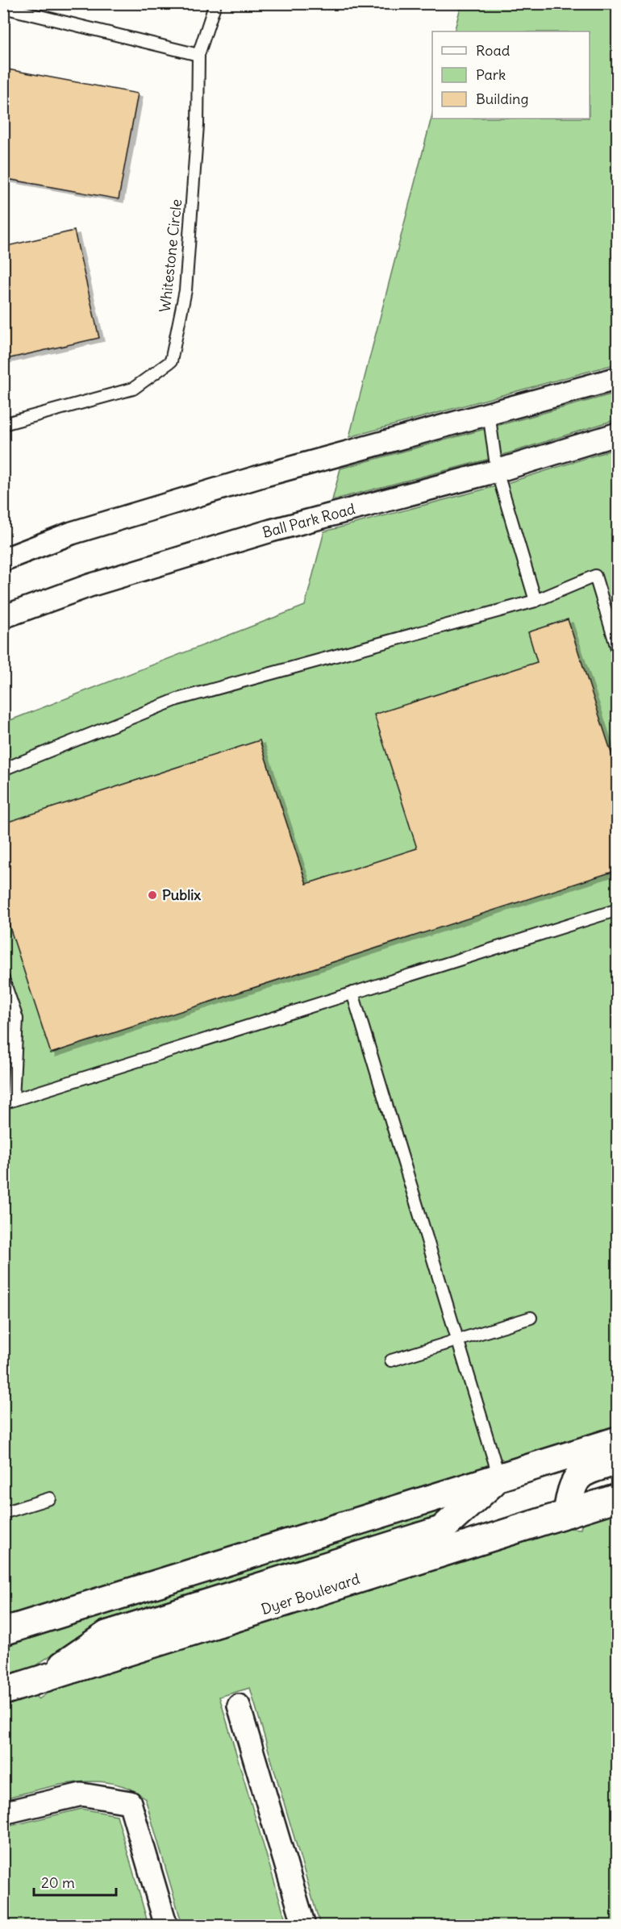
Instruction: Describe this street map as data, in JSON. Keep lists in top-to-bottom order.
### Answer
{
  "streets": {
    "main road": ["Dyer Boulevard"],
    "street": ["Ball Park Road"],
    "lane": ["Whitestone Circle"]
  },
  "places": ["Publix"],
  "legend": ["Road", "Park", "Building"],
  "scale_bar": "20 m"
}
